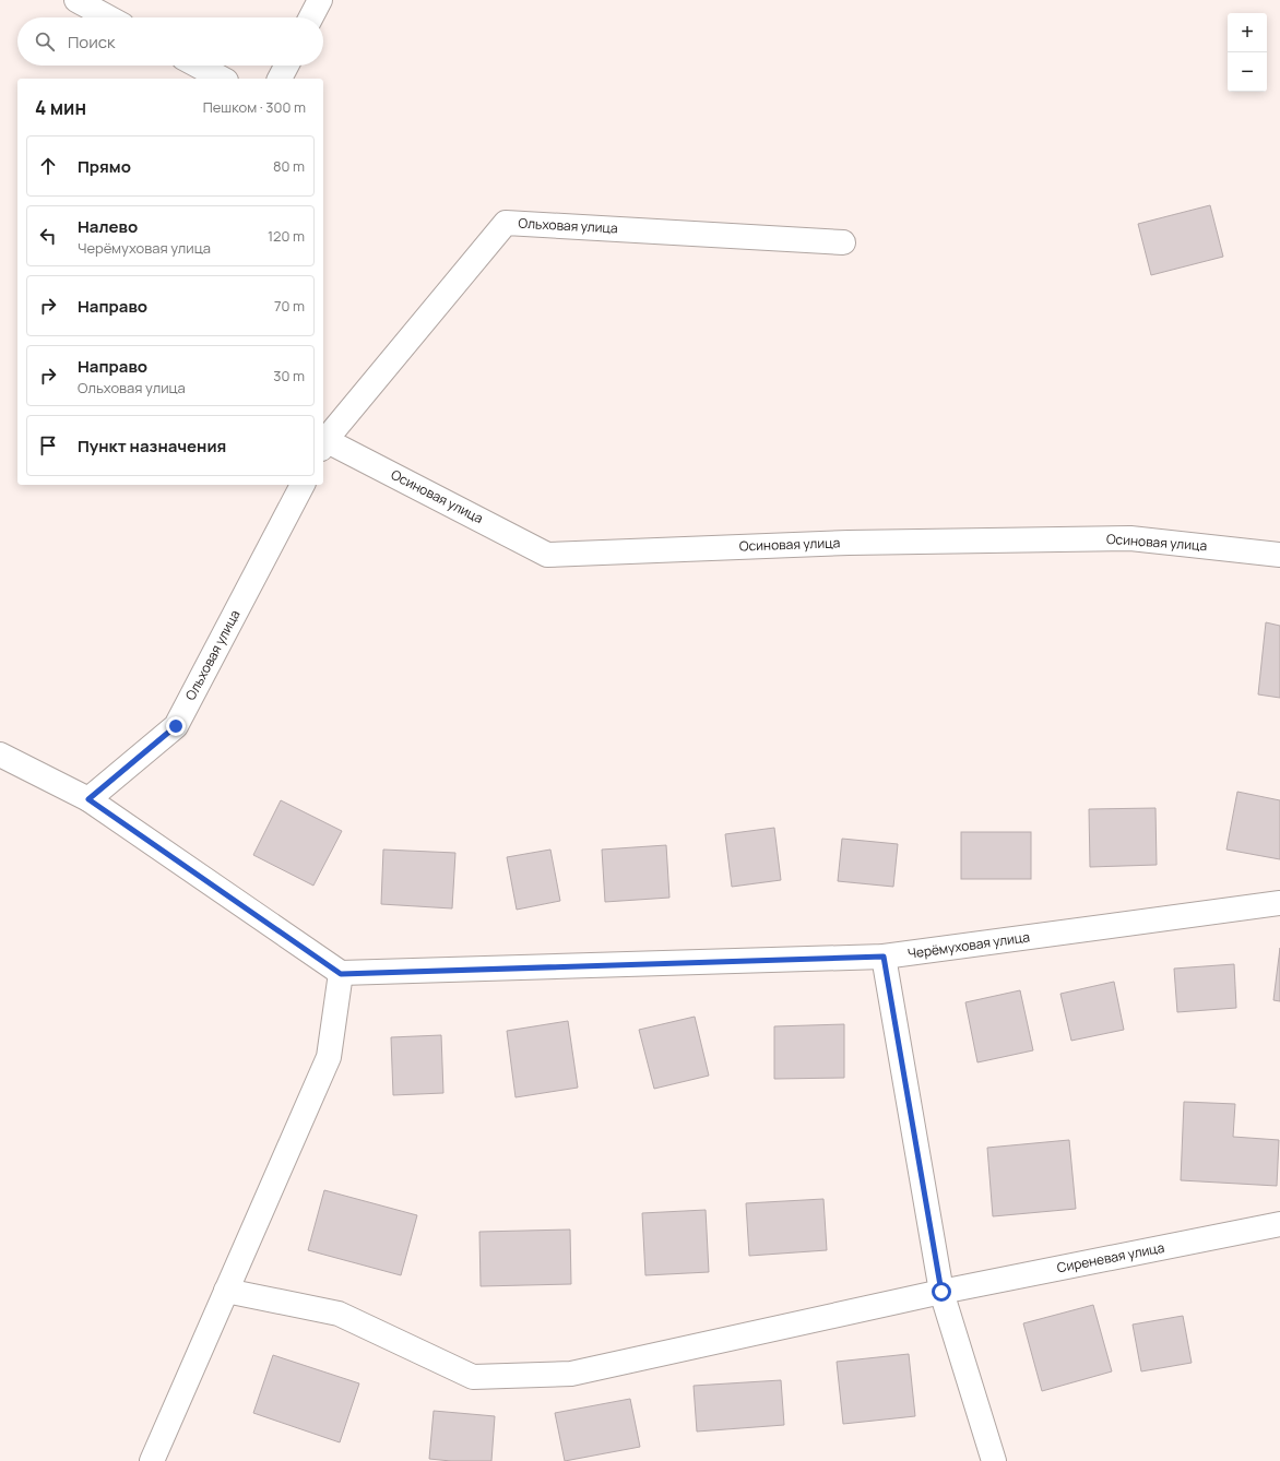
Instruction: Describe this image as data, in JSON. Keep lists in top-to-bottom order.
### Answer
{
  "streets": {
    "street": [
      "Ольховая улица",
      "Осиновая улица",
      "Черёмуховая улица",
      "Сиреневая улица"
    ]
  },
  "crossings": [
    ["Ольховая улица", "Осиновая улица"]
  ],
  "page": {
    "map_buttons": ["+", "−"],
    "search": "Поиск",
    "heading": ["4 мин", "Пешком · 300 m"],
    "list": [
      ["Прямо", "80 m"],
      ["Налево", "Черёмуховая улица", "120 m"],
      ["Направо", "70 m"],
      ["Направо", "Ольховая улица", "30 m"],
      "Пункт назначения"
    ]
  }
}
